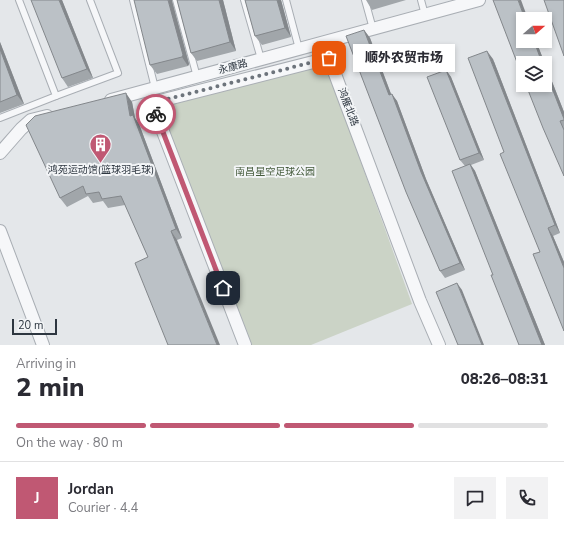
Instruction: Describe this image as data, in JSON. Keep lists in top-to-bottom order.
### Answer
{
  "streets": {
    "street": ["永康路", "鸿雁北路"]
  },
  "parks": ["南昌星空足球公园"],
  "places": {
    "other": ["顺外农贸市场"],
    "building": ["鸿苑运动馆(篮球羽毛球)"]
  },
  "scale_bar": "20 m",
  "north": "right",
  "page": {
    "bubble": "顺外农贸市场",
    "scale": "20 m",
    "heading": ["2 min", "Arriving in", "08:26–08:31"],
    "panel": ["Jordan", "Courier · 4.4"],
    "bar": "On the way · 80 m",
    "round": "J"
  }
}
